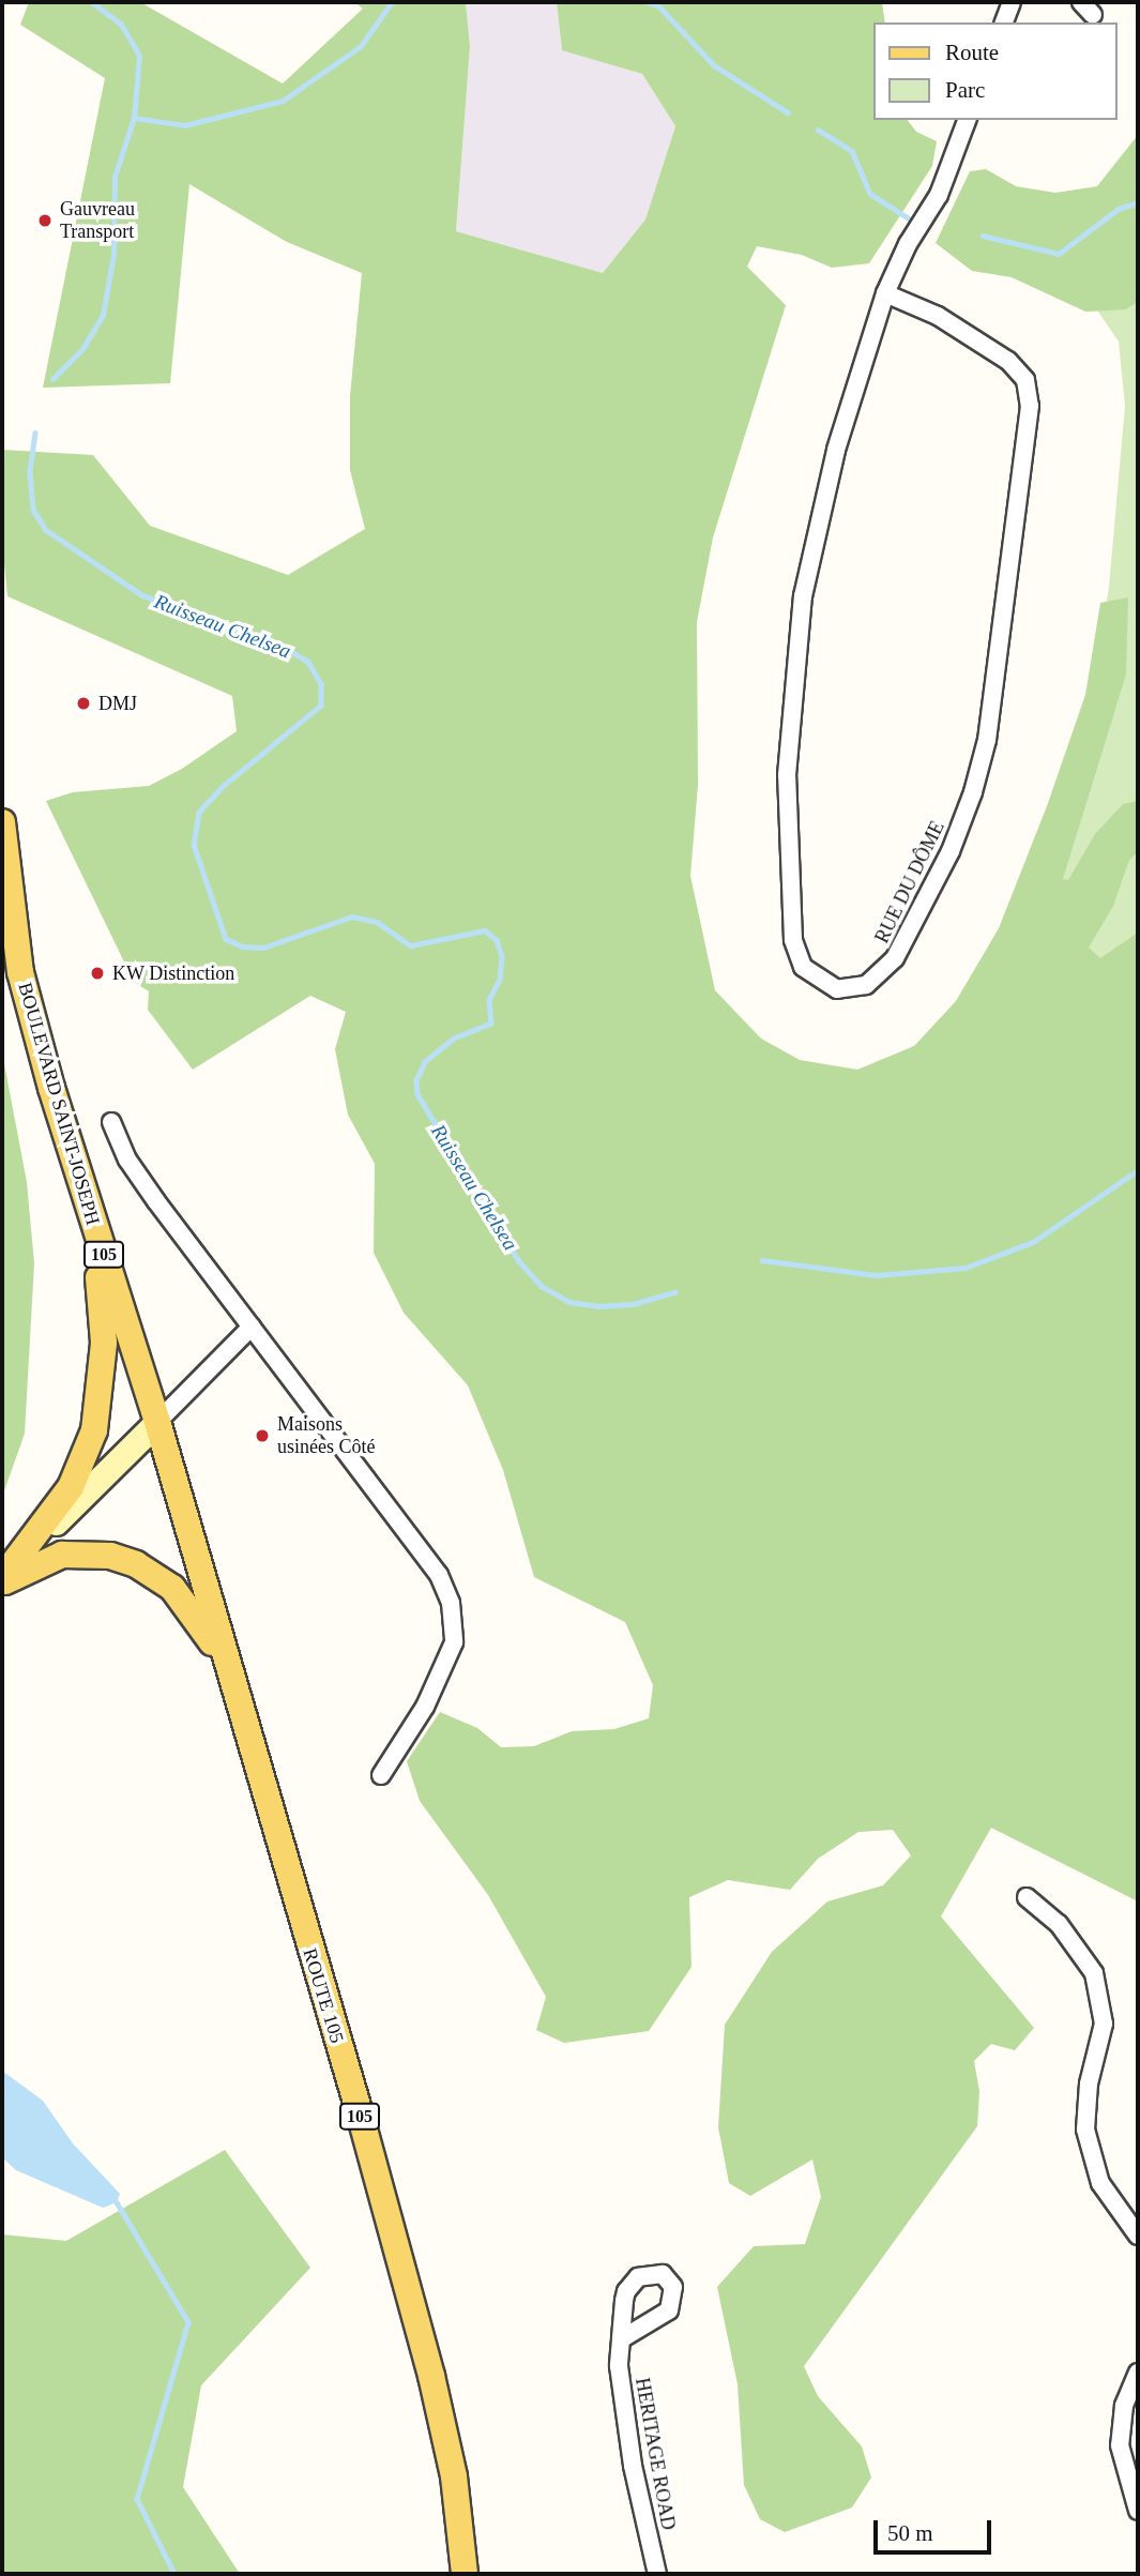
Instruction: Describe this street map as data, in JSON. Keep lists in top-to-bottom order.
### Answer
{
  "streets": {
    "main road": ["BOULEVARD SAINT-JOSEPH", "105", "ROUTE 105"],
    "street": ["RUE DU DÔME", "HERITAGE ROAD"]
  },
  "crossings": [
    ["BOULEVARD SAINT-JOSEPH", "ROUTE 105"]
  ],
  "water": ["Ruisseau Chelsea"],
  "places": [
    "Gauvreau Transport",
    "DMJ",
    "KW Distinction",
    "Maisons usinées Côté"
  ],
  "legend": ["Route", "Parc"],
  "scale_bar": "50 m"
}
